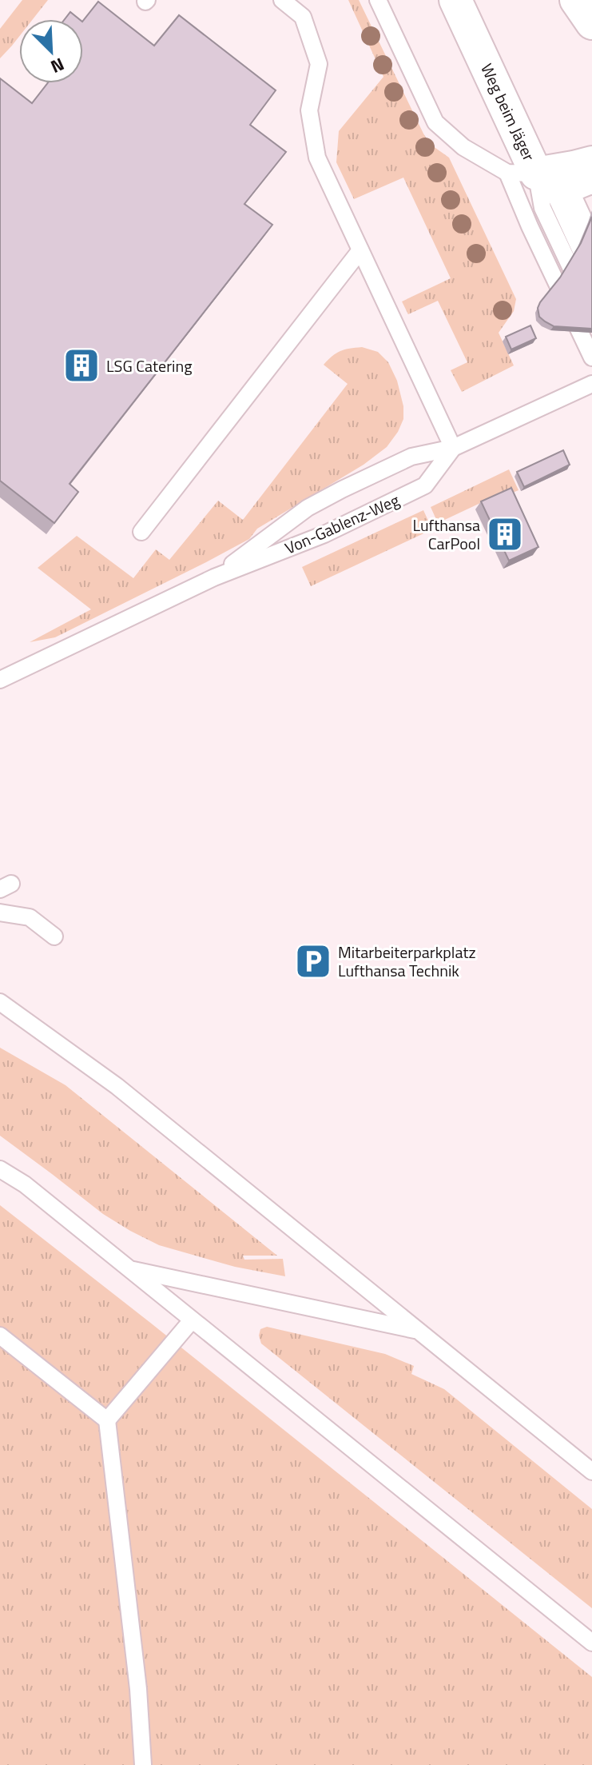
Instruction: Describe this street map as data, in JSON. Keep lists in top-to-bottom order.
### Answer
{
  "streets": {
    "street": ["Weg beim Jäger"],
    "lane": ["Von-Gablenz-Weg"]
  },
  "places": {
    "building": ["LSG Catering", "Lufthansa CarPool"],
    "parking": ["Mitarbeiterparkplatz Lufthansa Technik"]
  },
  "north": "bottom right"
}
